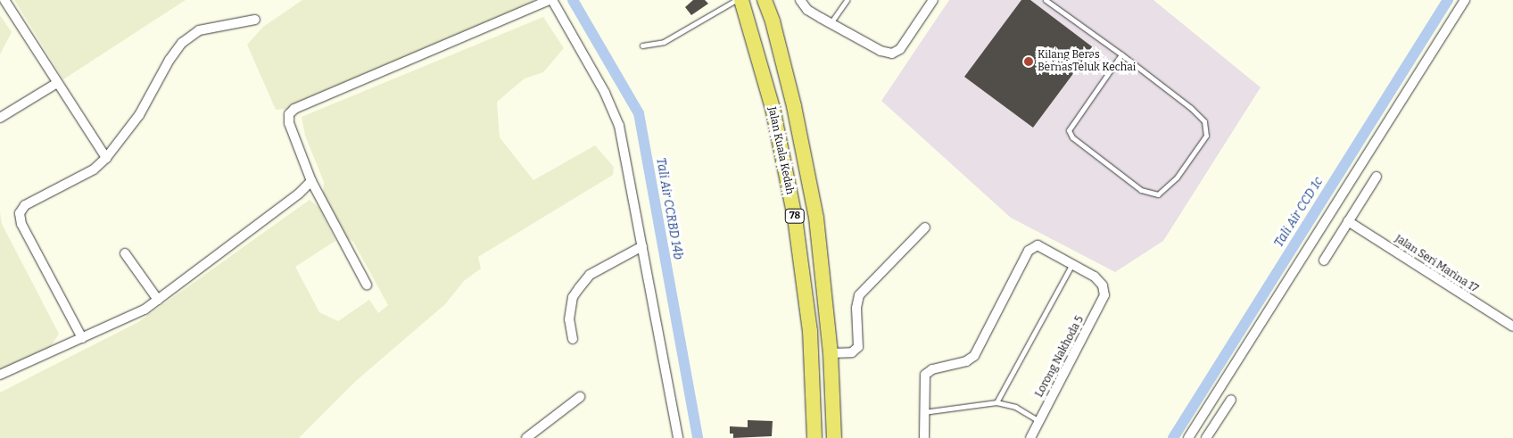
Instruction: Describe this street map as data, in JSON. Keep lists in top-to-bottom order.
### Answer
{
  "streets": {
    "main road": ["Jalan Kuala Kedah", "78"],
    "street": ["Jalan Seri Marina 17", "Lorong Nakhoda 5"]
  },
  "water": ["Tali Air CCRBD 14b", "Tali Air CCD 1c"],
  "places": ["Kilang Beras BernasTeluk Kechai"]
}
